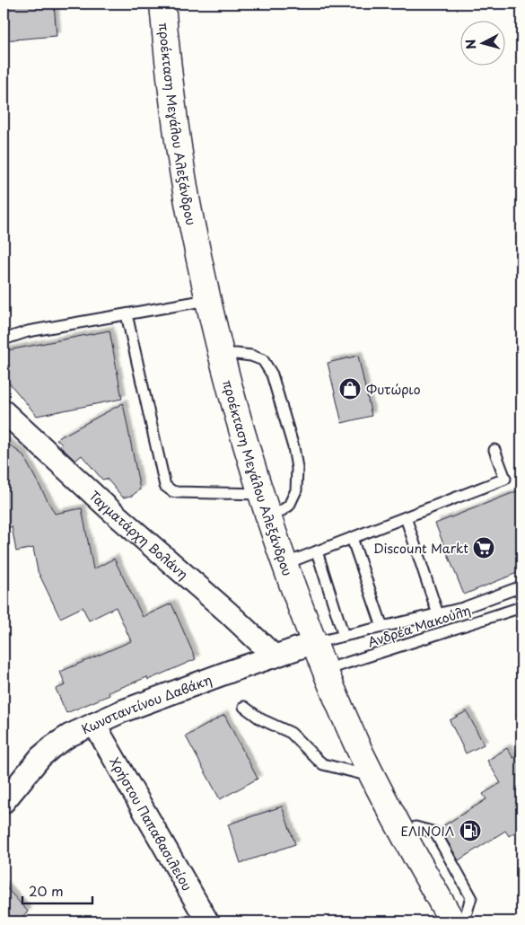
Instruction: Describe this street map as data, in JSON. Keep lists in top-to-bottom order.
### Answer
{
  "streets": {
    "main road": ["προέκταση Μεγάλου Αλεξάνδρου"],
    "street": ["Ταγματάρχη Βολάνη", "Κωνσταντίνου Δαβάκη", "Χρήστου Παπαβασιλείου"],
    "lane": ["Ανδρέα Μακούλη"]
  },
  "crossings": [
    ["προέκταση Μεγάλου Αλεξάνδρου", "Ανδρέα Μακούλη"],
    ["προέκταση Μεγάλου Αλεξάνδρου", "Κωνσταντίνου Δαβάκη"],
    ["Ταγματάρχη Βολάνη", "Κωνσταντίνου Δαβάκη"],
    ["Κωνσταντίνου Δαβάκη", "Χρήστου Παπαβασιλείου"]
  ],
  "places": {
    "shop": ["Φυτώριο"],
    "supermarket": ["Discount Markt"],
    "fuel station": ["ΕΛΙΝΟΙΛ"]
  },
  "scale_bar": "20 m",
  "north": "left"
}
